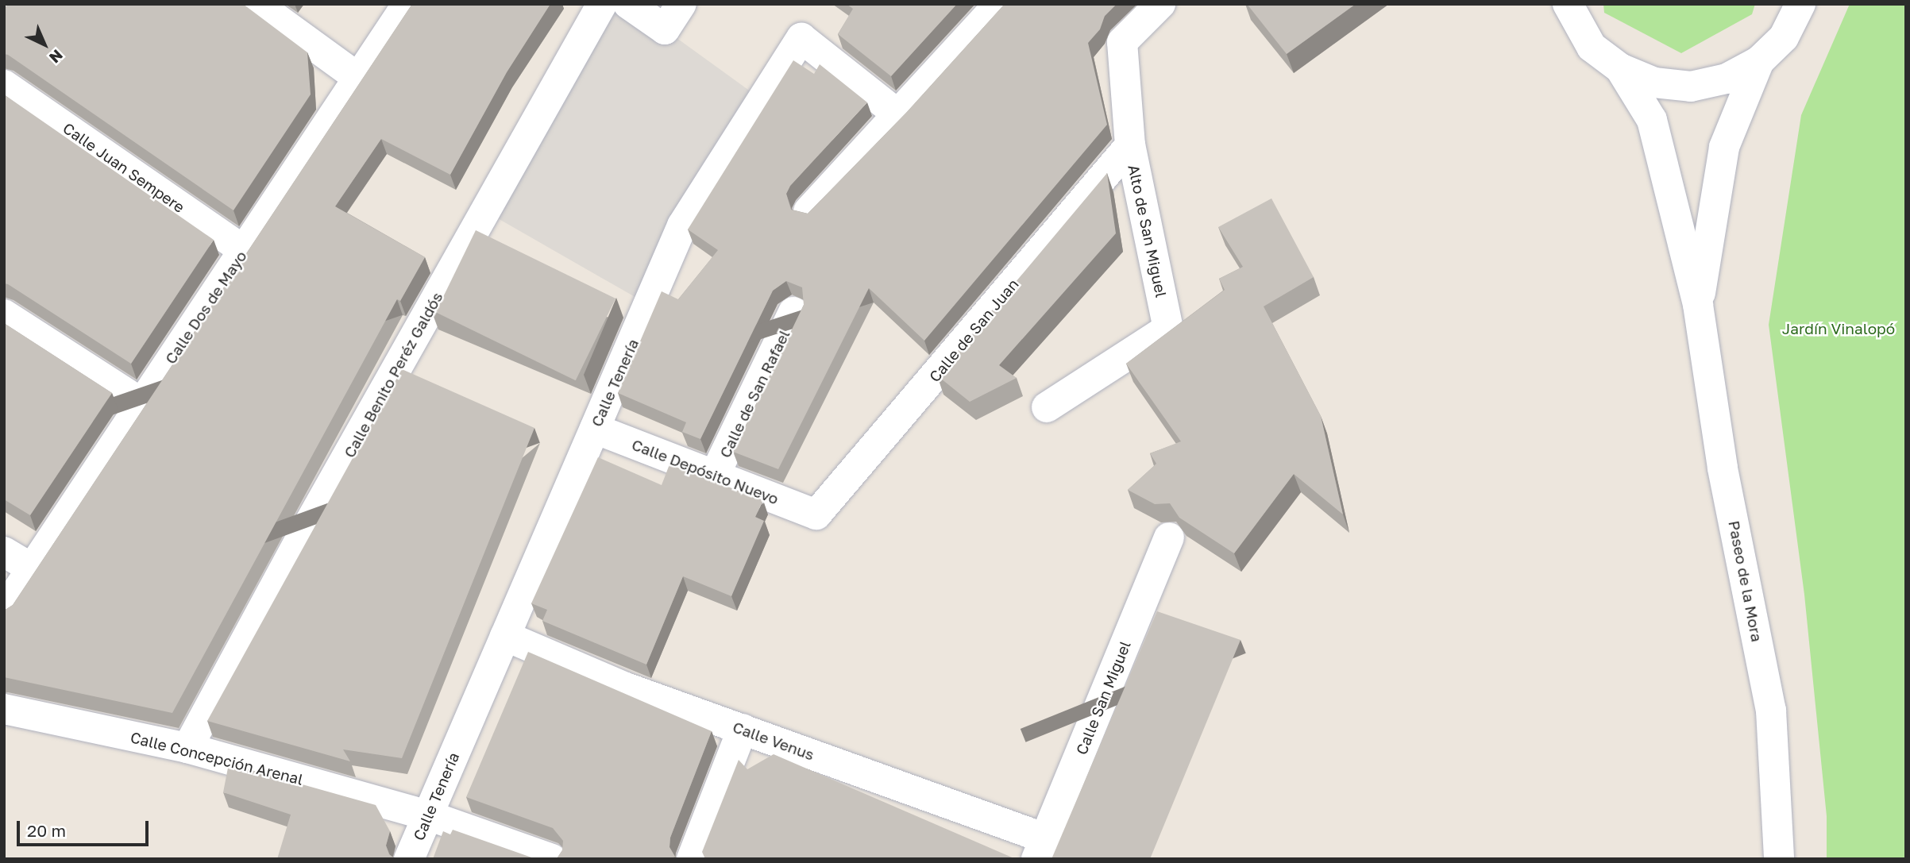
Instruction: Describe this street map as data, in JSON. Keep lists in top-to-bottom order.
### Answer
{
  "streets": {
    "street": [
      "Calle Juan Sempere",
      "Alto de San Miguel",
      "Calle Dos de Mayo",
      "Calle de San Juan",
      "Calle Benito Peréz Galdós",
      "Calle Tenería",
      "Calle de San Rafael",
      "Calle Depósito Nuevo",
      "Paseo de la Mora",
      "Calle San Miguel",
      "Calle Venus",
      "Calle Concepción Arenal"
    ]
  },
  "crossings": [
    ["Calle Juan Sempere", "Calle Dos de Mayo"],
    ["Alto de San Miguel", "Calle de San Juan"],
    ["Calle de San Juan", "Calle Depósito Nuevo"],
    ["Calle Benito Peréz Galdós", "Calle Concepción Arenal"],
    ["Calle Tenería", "Calle Depósito Nuevo"],
    ["Calle Tenería", "Calle Venus"],
    ["Calle Tenería", "Calle Concepción Arenal"],
    ["Calle de San Rafael", "Calle Depósito Nuevo"],
    ["Calle San Miguel", "Calle Venus"]
  ],
  "parks": ["Jardín Vinalopó"],
  "scale_bar": "20 m",
  "north": "bottom right"
}
